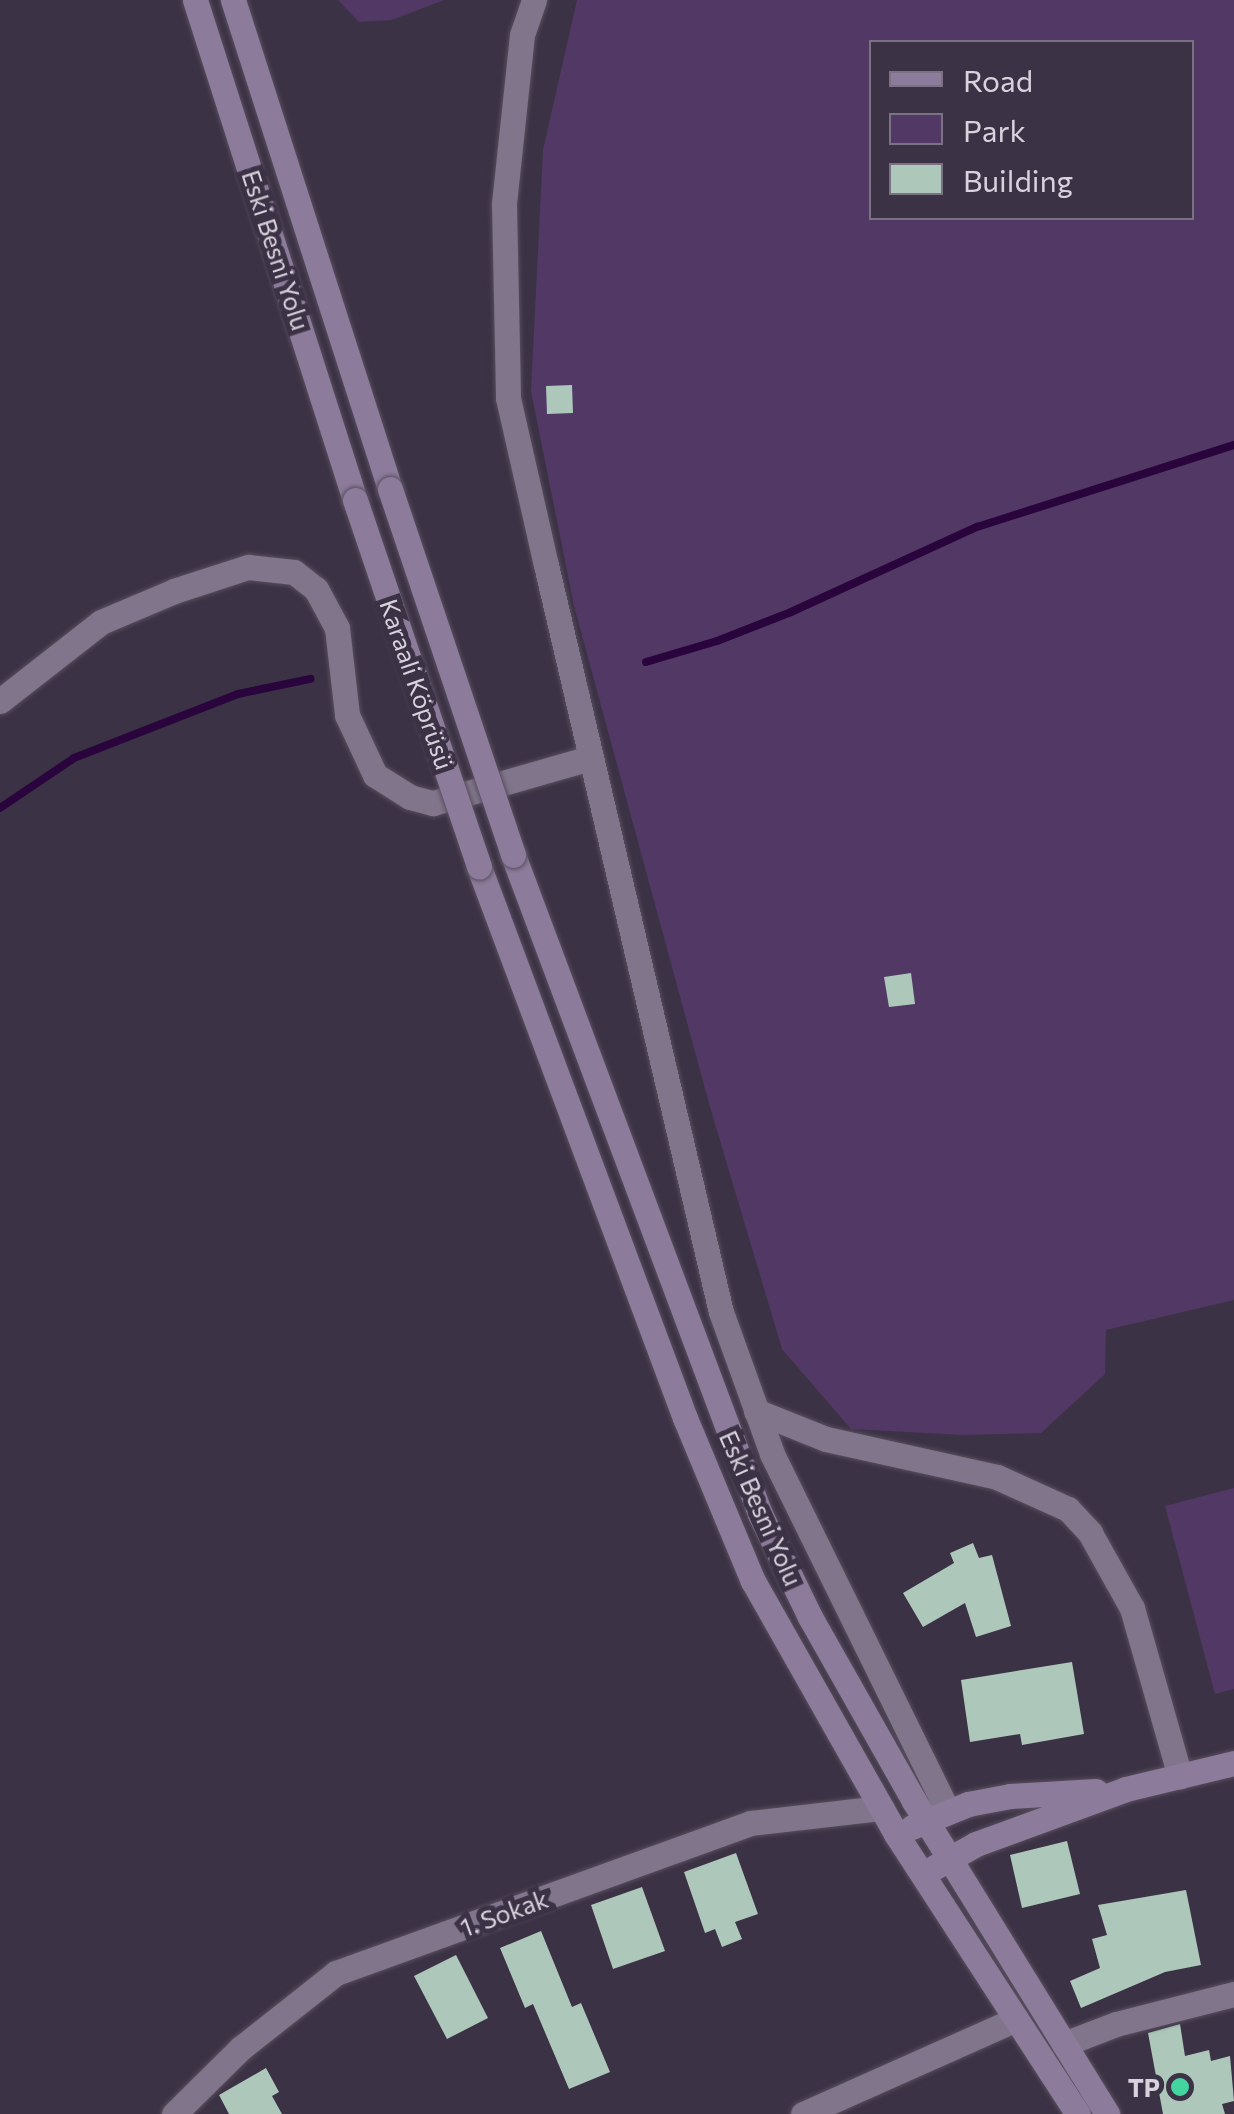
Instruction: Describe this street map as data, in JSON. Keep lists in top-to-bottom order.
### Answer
{
  "streets": {
    "main road": ["Eski Besni Yolu", "Karaali Köprüsü"],
    "street": ["1. Sokak"]
  },
  "crossings": [
    ["Eski Besni Yolu", "Karaali Köprüsü"],
    ["Eski Besni Yolu", "1. Sokak"]
  ],
  "places": ["TP"],
  "legend": ["Road", "Park", "Building"]
}
